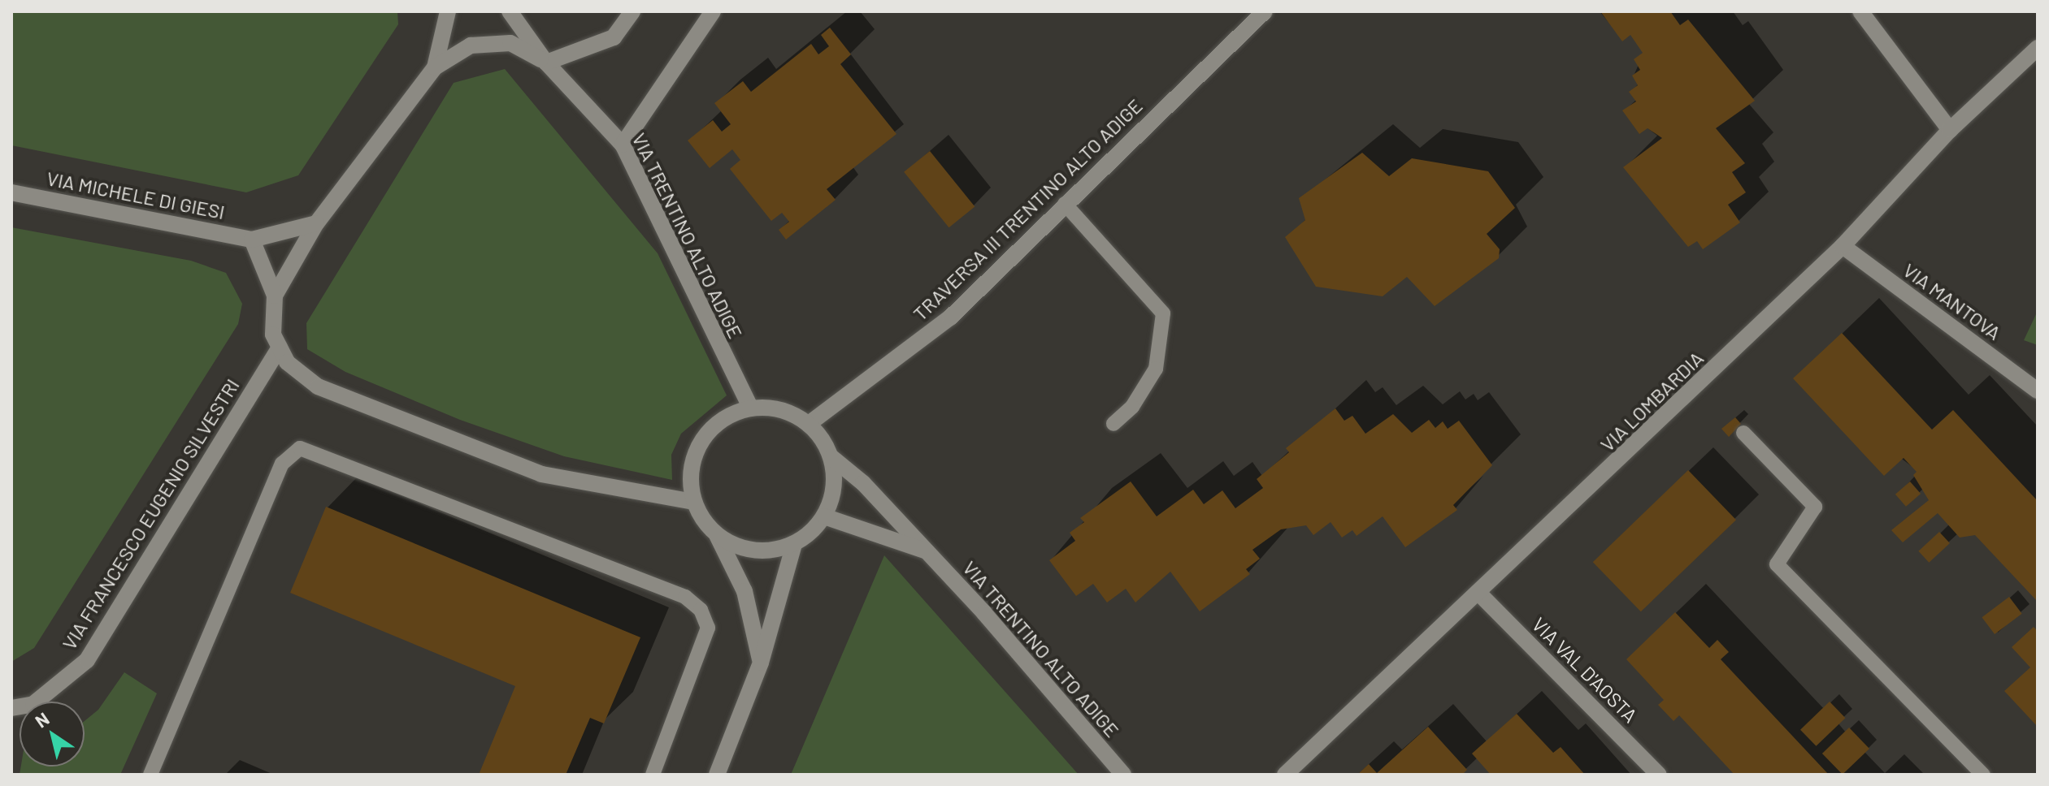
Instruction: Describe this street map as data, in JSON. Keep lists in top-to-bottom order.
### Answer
{
  "streets": {
    "street": [
      "VIA MICHELE DI GIESI",
      "TRAVERSA III TRENTINO ALTO ADIGE",
      "VIA TRENTINO ALTO ADIGE",
      "VIA MANTOVA",
      "VIA LOMBARDIA",
      "VIA FRANCESCO EUGENIO SILVESTRI",
      "VIA VAL D'AOSTA"
    ]
  },
  "crossings": [
    ["TRAVERSA III TRENTINO ALTO ADIGE", "VIA TRENTINO ALTO ADIGE"],
    ["VIA MANTOVA", "VIA LOMBARDIA"],
    ["VIA LOMBARDIA", "VIA VAL D'AOSTA"]
  ],
  "north": "top left"
}
